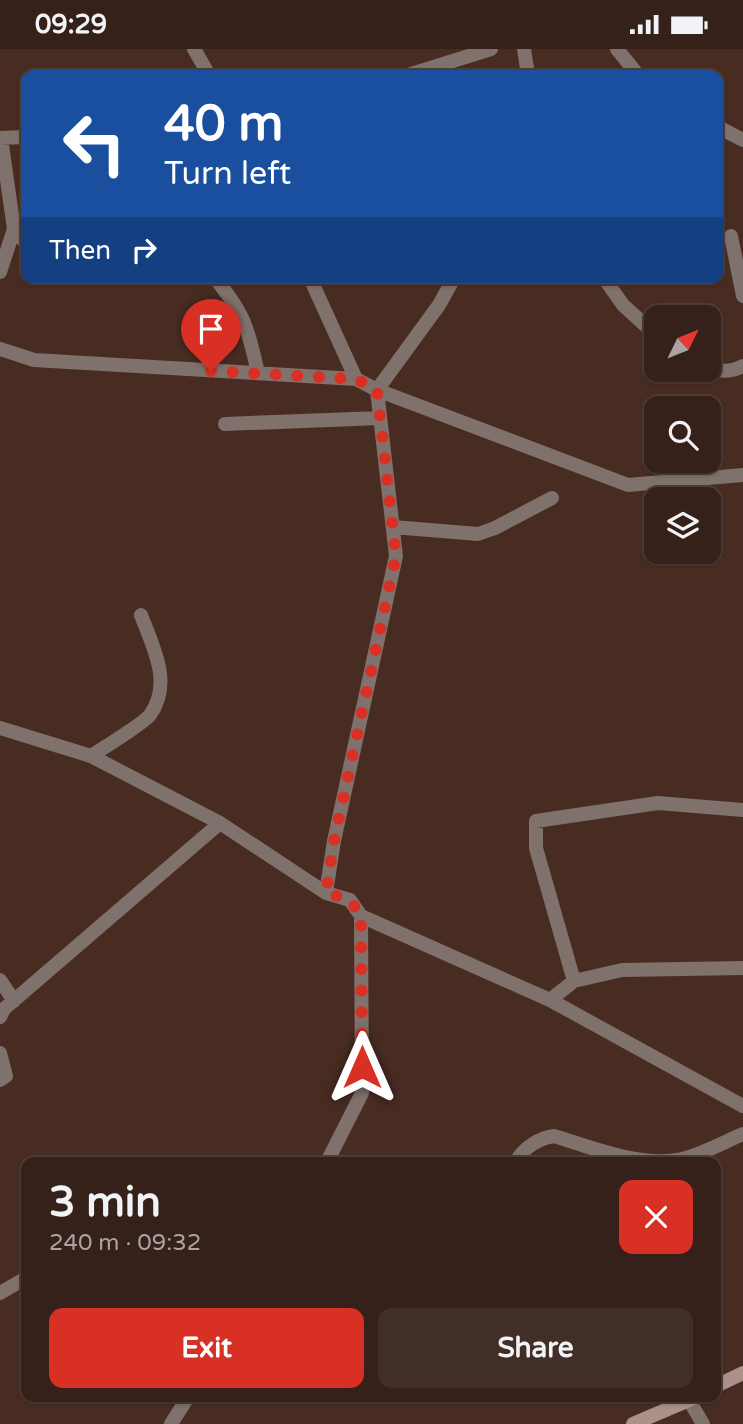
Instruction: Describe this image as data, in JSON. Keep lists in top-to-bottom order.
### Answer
{
  "north": "top right",
  "page": {
    "status": "09:29",
    "turn": ["40 m", "Turn left"],
    "then": "Then",
    "heading": ["3 min", "240 m · 09:32"],
    "buttons": ["Exit", "Share"]
  }
}
